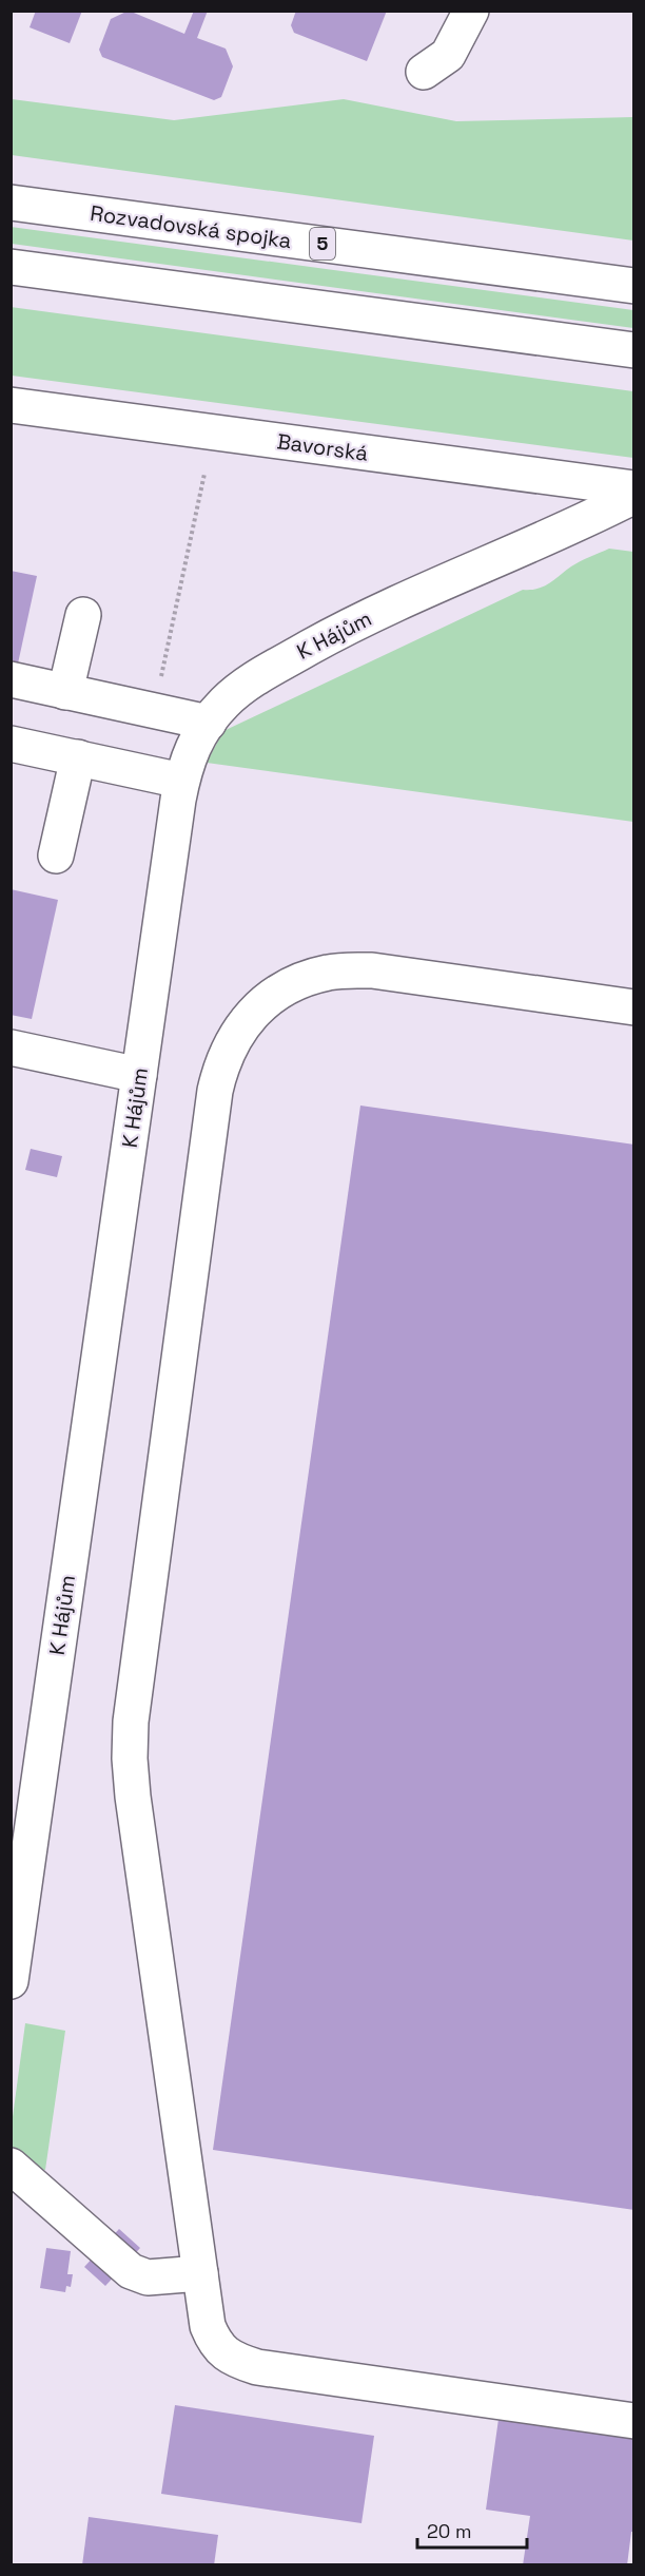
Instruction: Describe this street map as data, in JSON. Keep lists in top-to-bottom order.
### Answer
{
  "streets": {
    "main road": [
      "Rozvadovská spojka",
      "5",
      "Bavorská",
      "K Hájům"
    ]
  },
  "scale_bar": "20 m"
}
